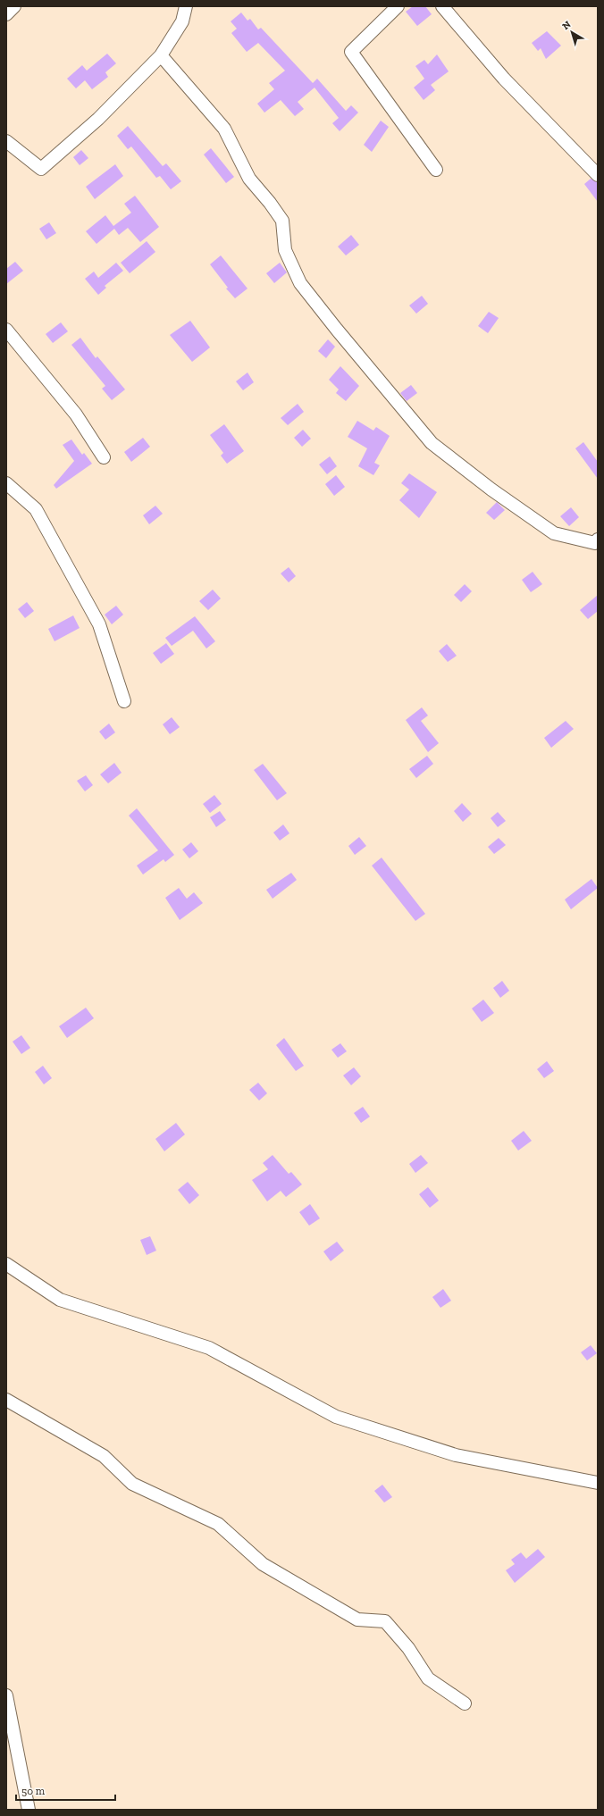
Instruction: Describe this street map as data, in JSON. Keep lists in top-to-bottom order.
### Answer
{
  "scale_bar": "50 m",
  "north": "top left"
}
